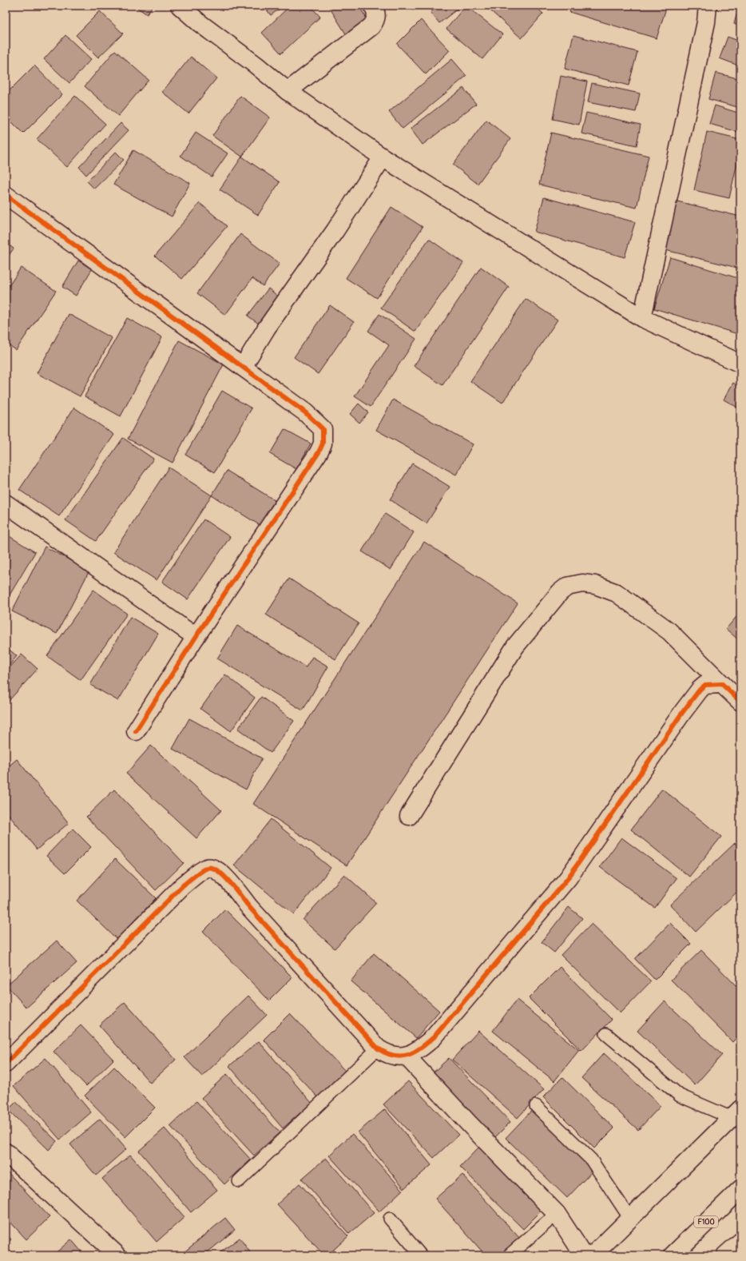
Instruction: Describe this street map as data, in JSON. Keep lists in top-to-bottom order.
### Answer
{
  "streets": {
    "main road": ["F100"]
  }
}
